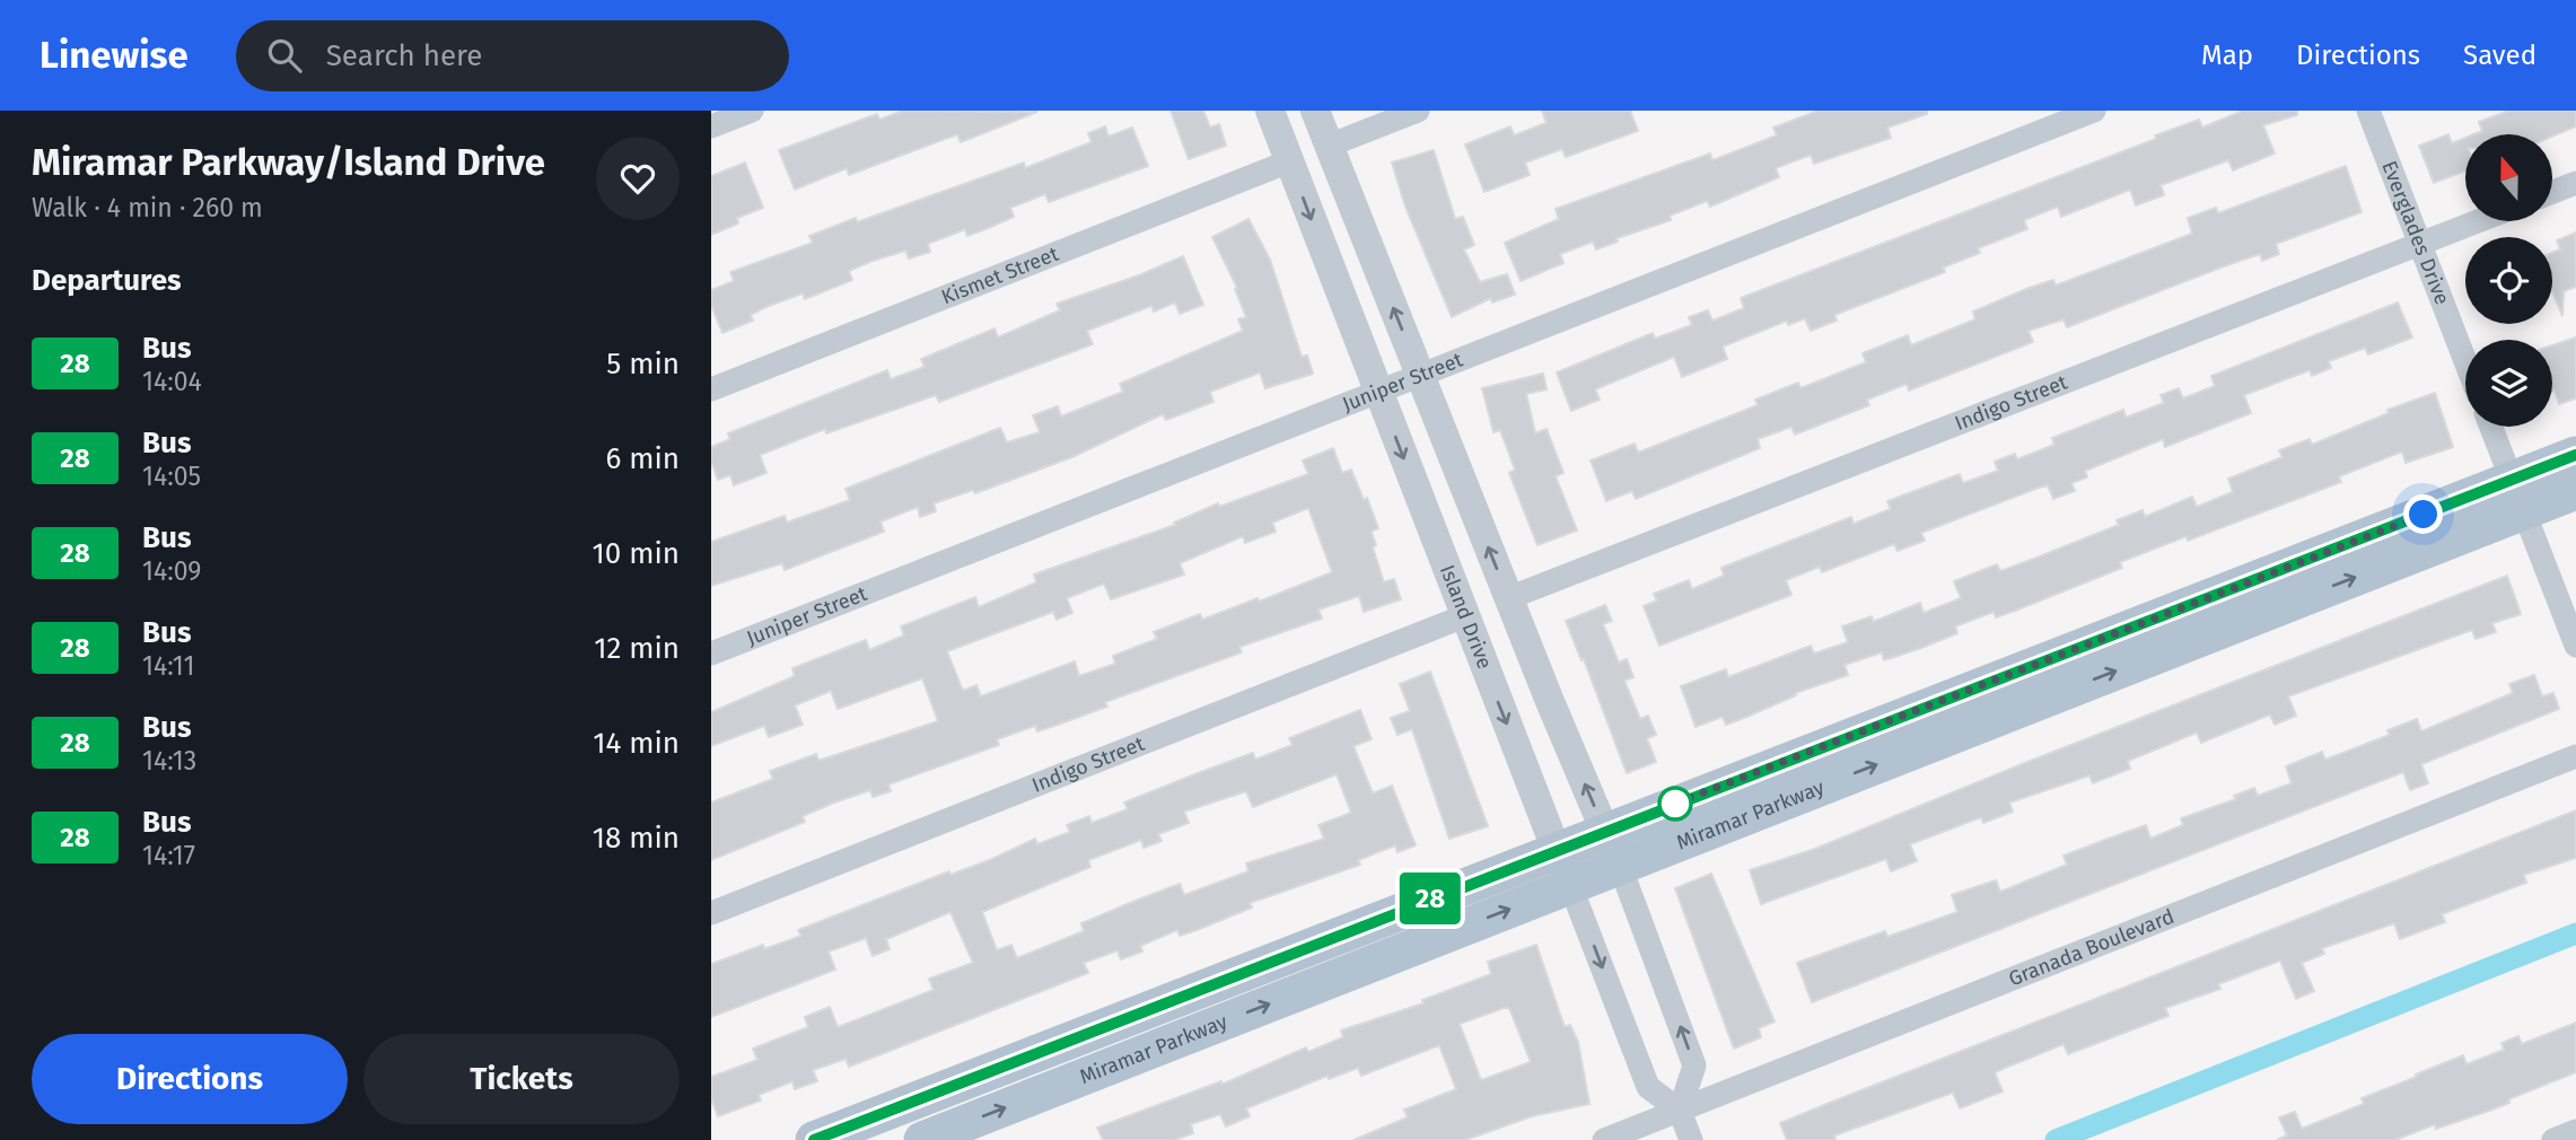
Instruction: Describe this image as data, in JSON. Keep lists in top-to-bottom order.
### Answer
{
  "streets": {
    "main road": ["Miramar Parkway"],
    "street": [
      "Everglades Drive",
      "Kismet Street",
      "Juniper Street",
      "Indigo Street",
      "Island Drive",
      "Granada Boulevard"
    ]
  },
  "crossings": [
    ["Everglades Drive", "Indigo Street"],
    ["Kismet Street", "Island Drive"],
    ["Juniper Street", "Island Drive"],
    ["Indigo Street", "Island Drive"],
    ["Island Drive", "Miramar Parkway"],
    ["Island Drive", "Granada Boulevard"]
  ],
  "lines": ["bus line 28"],
  "north": "top",
  "page": {
    "header": "Linewise",
    "search": "Search here",
    "nav": ["Map", "Directions", "Saved"],
    "heading": [
      ["Miramar Parkway/Island Drive", "Walk · 4 min · 260 m"],
      "Departures"
    ],
    "on_map": "28",
    "list": [
      {
        "mark": "28",
        "name": "Bus",
        "note": "14:04",
        "value": "5 min"
      },
      {
        "mark": "28",
        "name": "Bus",
        "note": "14:05",
        "value": "6 min"
      },
      {
        "mark": "28",
        "name": "Bus",
        "note": "14:09",
        "value": "10 min"
      },
      {
        "mark": "28",
        "name": "Bus",
        "note": "14:11",
        "value": "12 min"
      },
      {
        "mark": "28",
        "name": "Bus",
        "note": "14:13",
        "value": "14 min"
      },
      {
        "mark": "28",
        "name": "Bus",
        "note": "14:17",
        "value": "18 min"
      }
    ],
    "buttons": ["Directions", "Tickets"]
  }
}
